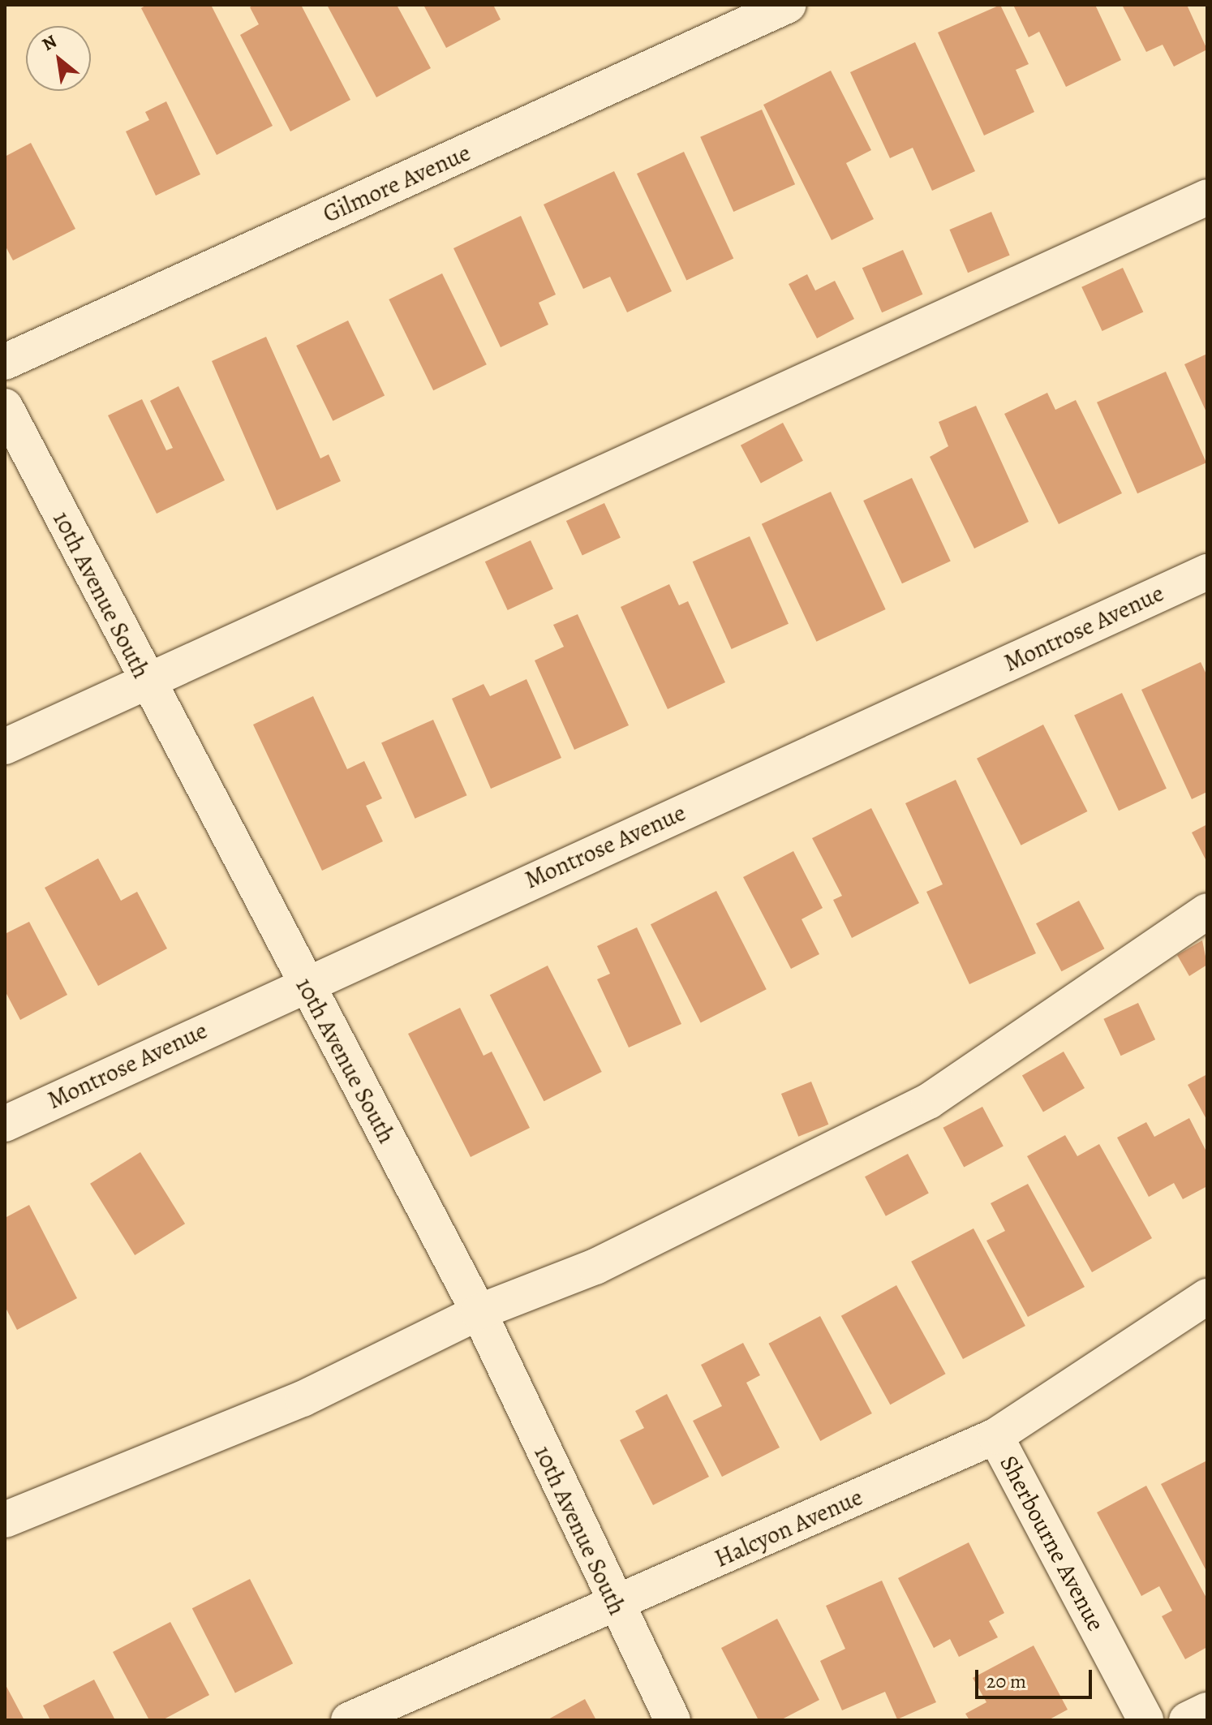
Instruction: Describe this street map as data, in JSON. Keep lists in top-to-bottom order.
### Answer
{
  "streets": {
    "street": [
      "Gilmore Avenue",
      "10th Avenue South",
      "Montrose Avenue",
      "Halcyon Avenue",
      "Sherbourne Avenue"
    ]
  },
  "crossings": [
    ["10th Avenue South", "Montrose Avenue"],
    ["10th Avenue South", "Halcyon Avenue"],
    ["Halcyon Avenue", "Sherbourne Avenue"]
  ],
  "scale_bar": "20 m",
  "north": "top left"
}
